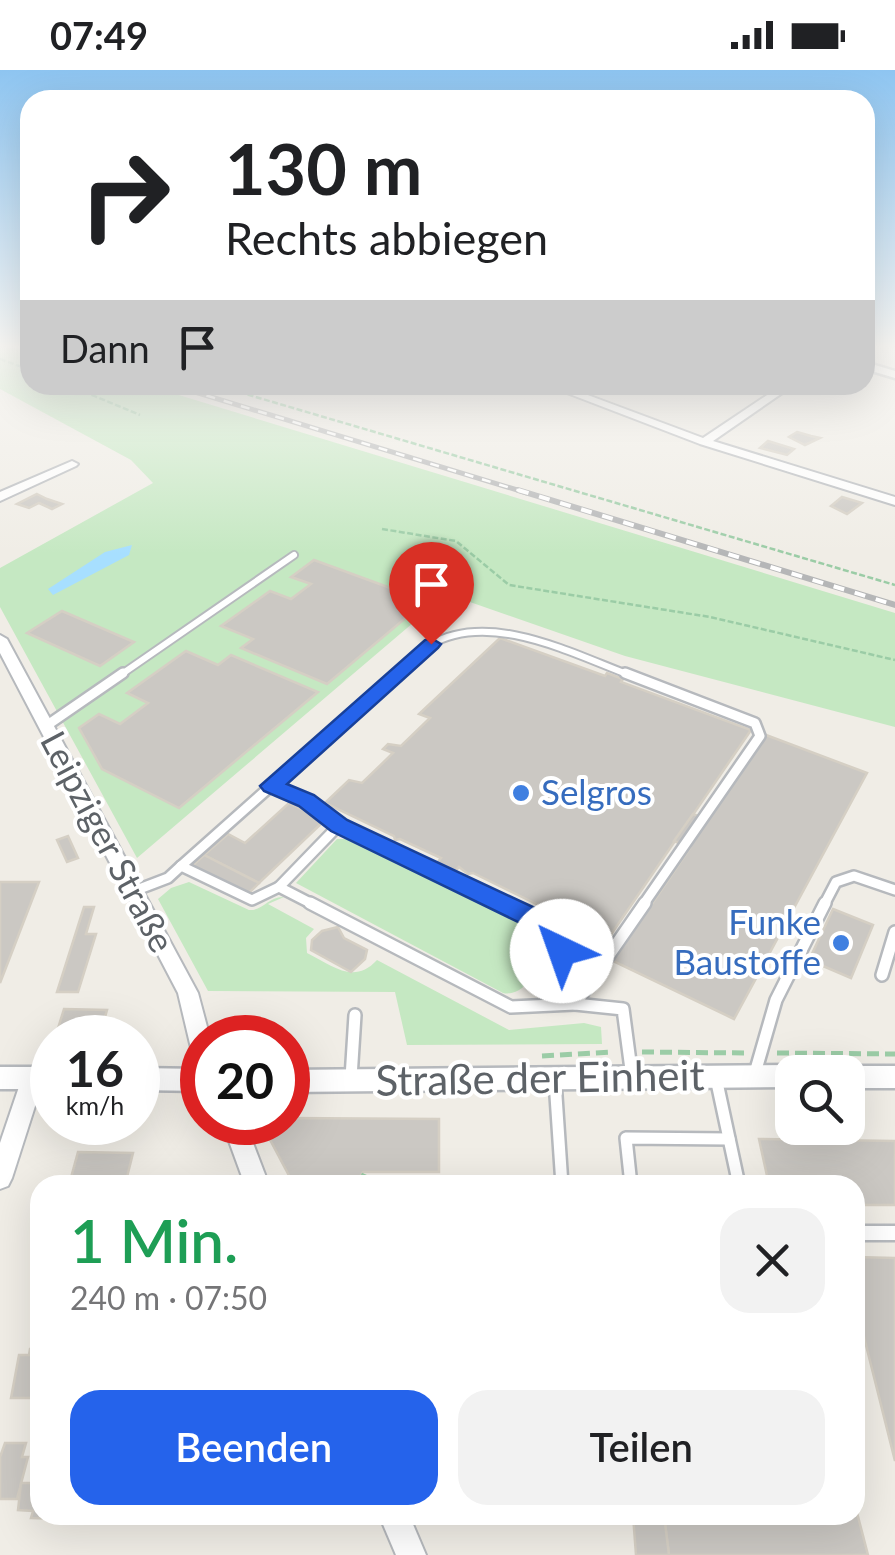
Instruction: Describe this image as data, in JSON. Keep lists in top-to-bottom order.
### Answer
{
  "streets": {
    "street": ["Leipziger Straße", "Straße der Einheit"]
  },
  "places": ["Selgros", "Funke Baustoffe"],
  "page": {
    "status": "07:49",
    "turn": ["130 m", "Rechts abbiegen"],
    "then": "Dann",
    "speed": "16 km/h",
    "limit": "20",
    "heading": ["1 Min.", "240 m · 07:50"],
    "buttons": ["Beenden", "Teilen"]
  }
}
